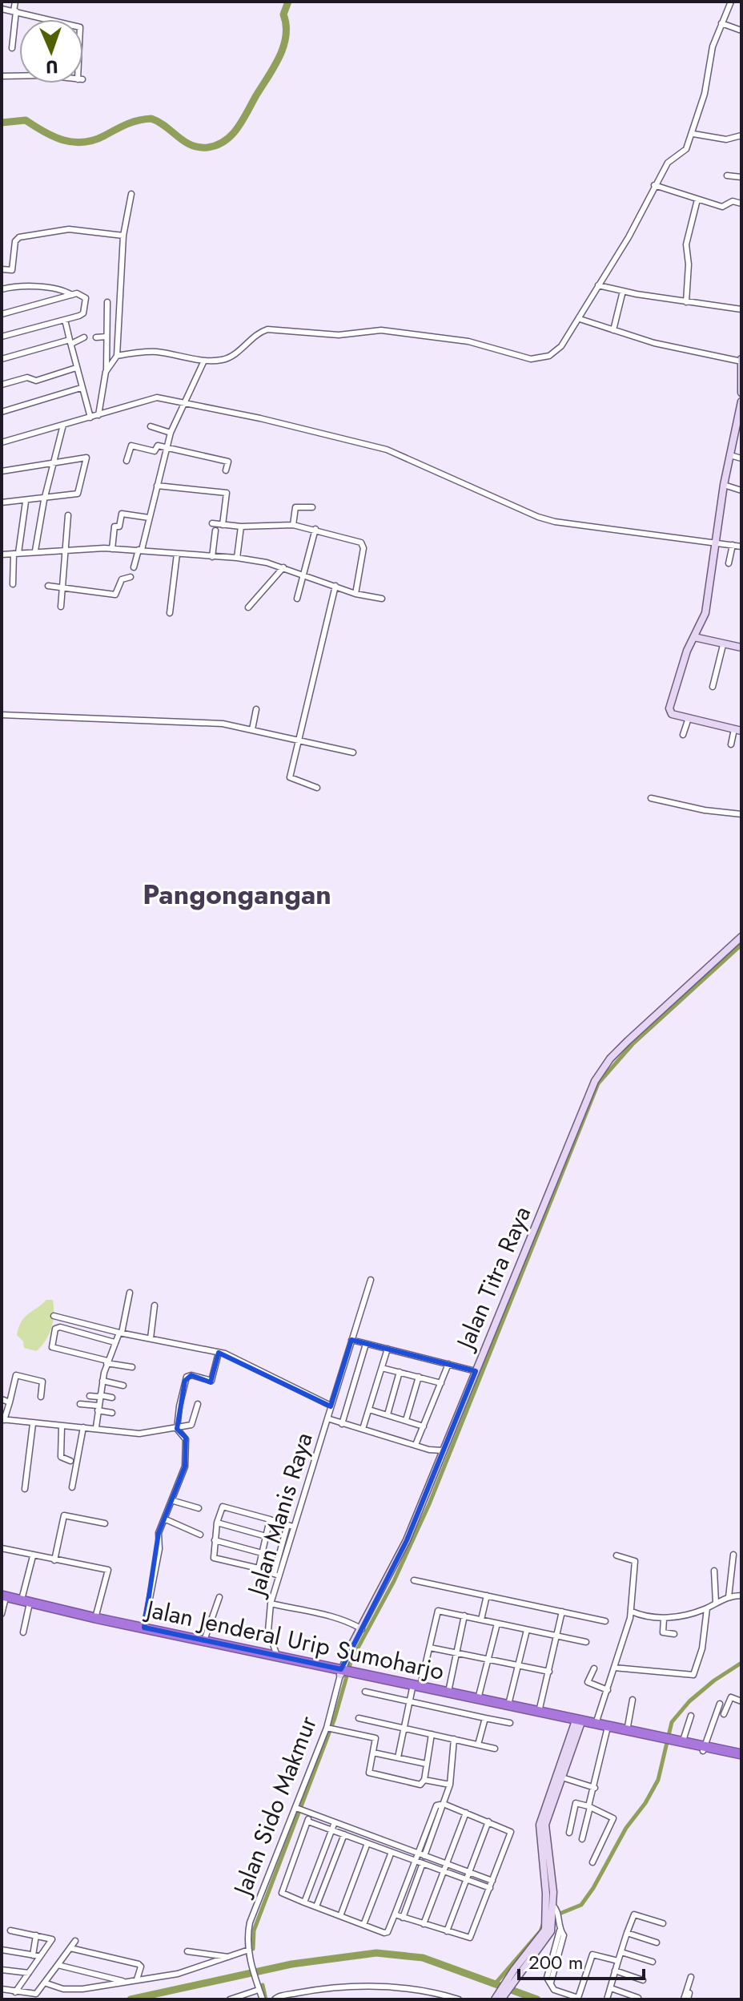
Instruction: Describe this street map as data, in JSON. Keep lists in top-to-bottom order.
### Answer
{
  "streets": {
    "highway": ["Jalan Jenderal Urip Sumoharjo"],
    "street": ["Jalan Titra Raya", "Jalan Manis Raya", "Jalan Sido Makmur"]
  },
  "crossings": [
    ["Jalan Titra Raya", "Jalan Jenderal Urip Sumoharjo"],
    ["Jalan Titra Raya", "Jalan Sido Makmur"],
    ["Jalan Manis Raya", "Jalan Jenderal Urip Sumoharjo"],
    ["Jalan Jenderal Urip Sumoharjo", "Jalan Sido Makmur"]
  ],
  "districts": ["Pangongangan"],
  "scale_bar": "200 m",
  "north": "bottom"
}
